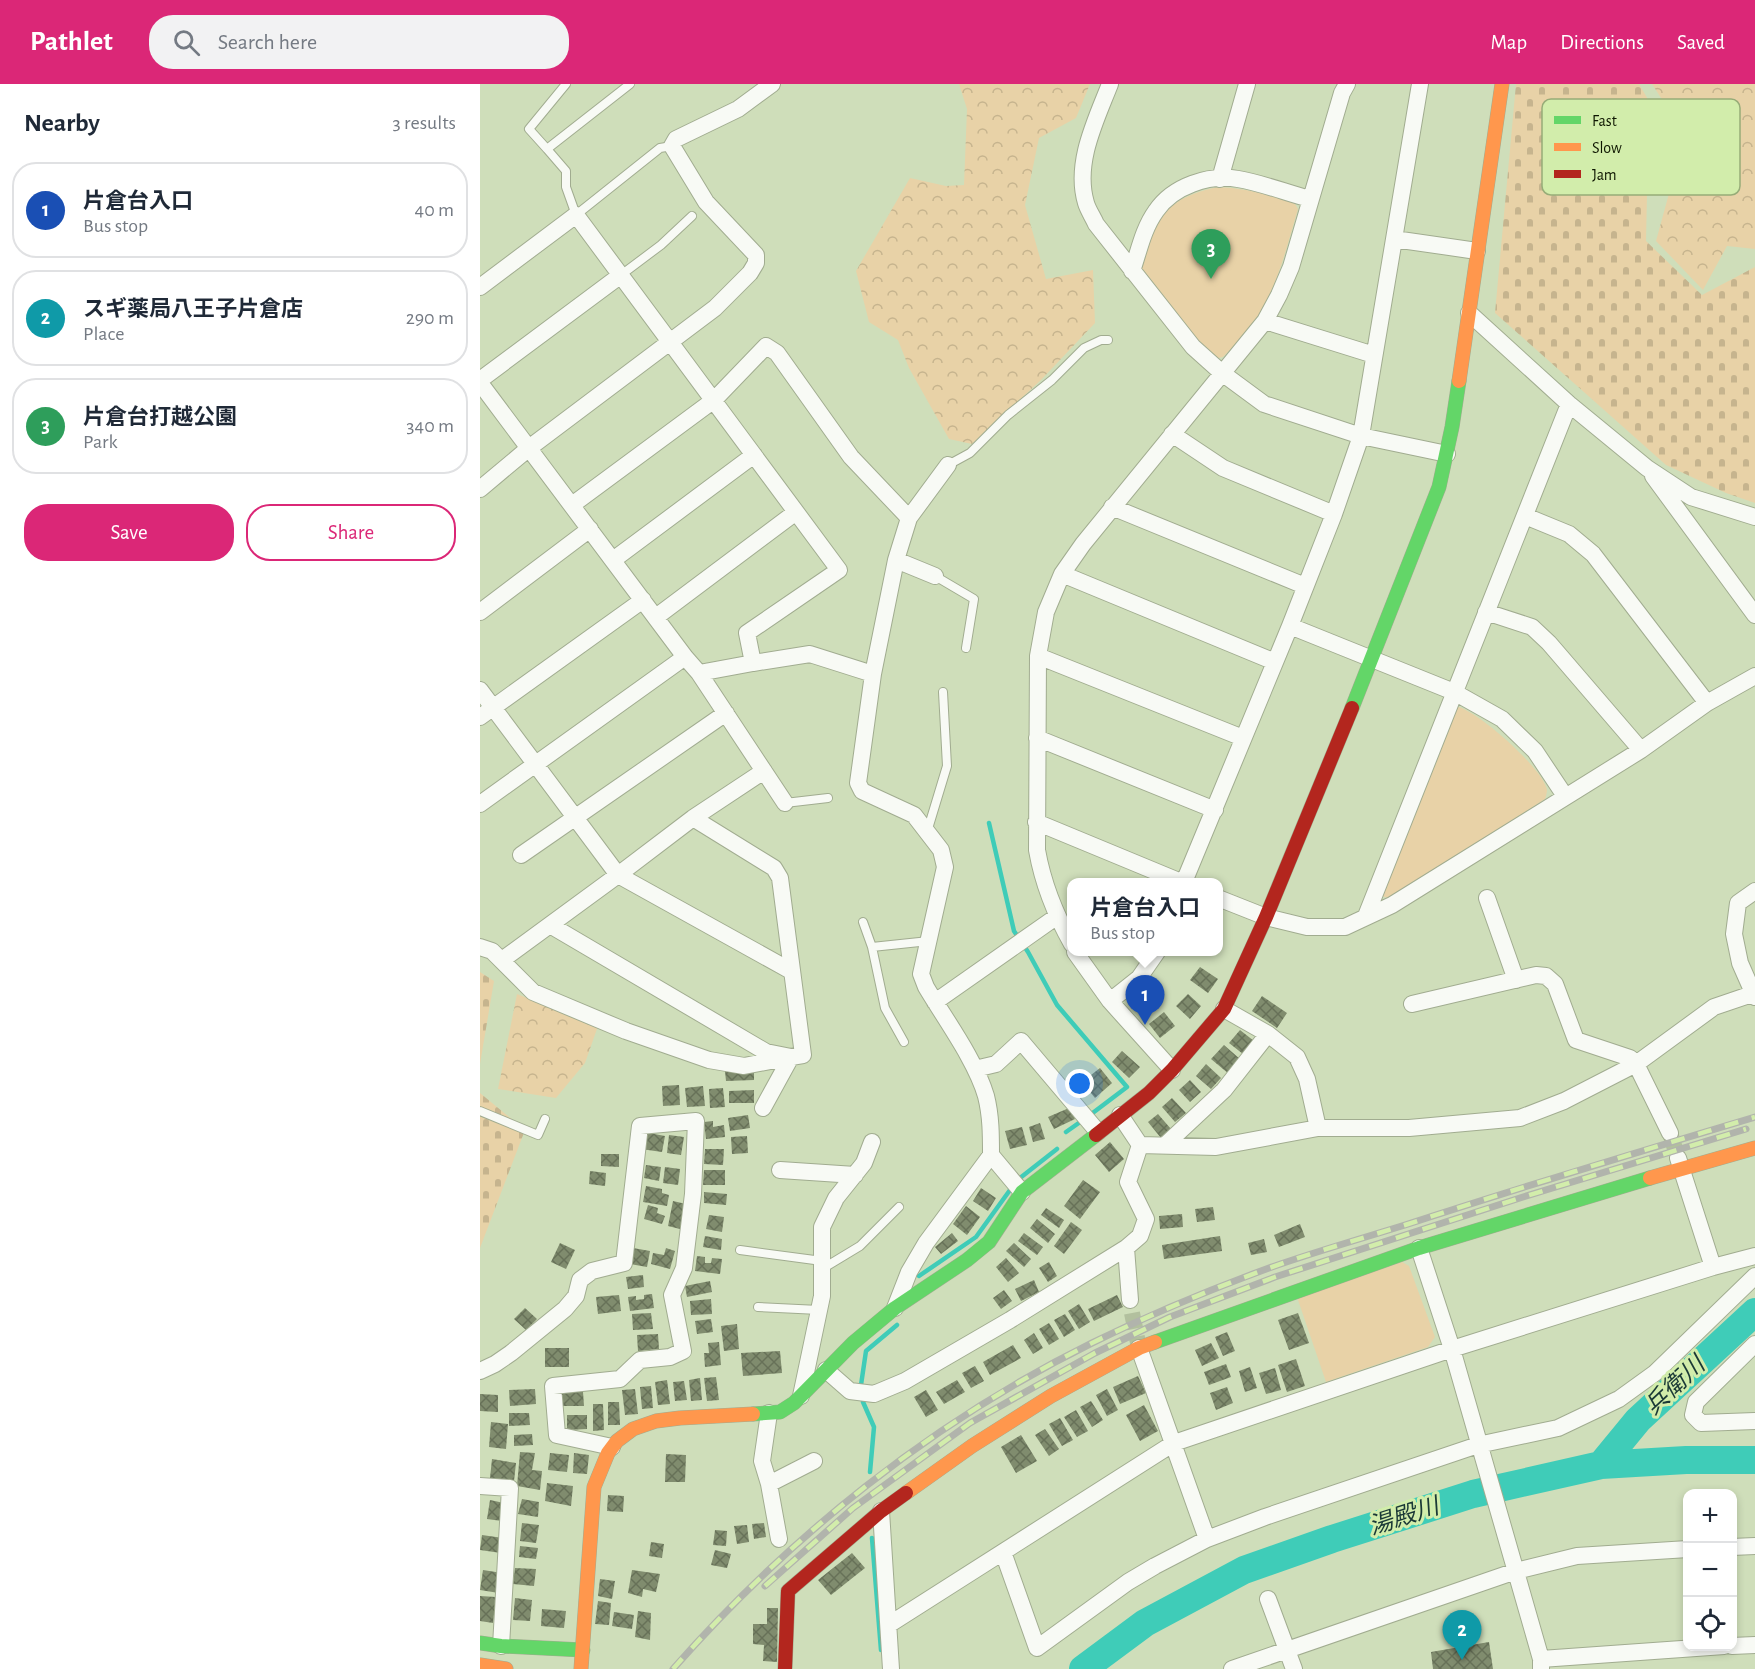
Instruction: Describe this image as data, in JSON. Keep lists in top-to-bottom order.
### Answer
{
  "water": ["兵衛川", "湯殿川"],
  "legend": ["Fast", "Slow", "Jam"],
  "page": {
    "header": "Pathlet",
    "search": "Search here",
    "nav": ["Map", "Directions", "Saved"],
    "heading": ["Nearby", "3 results"],
    "list": [
      {
        "mark": "1",
        "name": "片倉台入口",
        "note": "Bus stop",
        "value": "40 m"
      },
      {
        "mark": "2",
        "name": "スギ薬局八王子片倉店",
        "note": "Place",
        "value": "290 m"
      },
      {
        "mark": "3",
        "name": "片倉台打越公園",
        "note": "Park",
        "value": "340 m"
      }
    ],
    "pins": ["3", "1", "2"],
    "buttons": ["Save", "Share"],
    "popup": ["片倉台入口", "Bus stop"],
    "map_buttons": ["+", "−"]
  }
}
